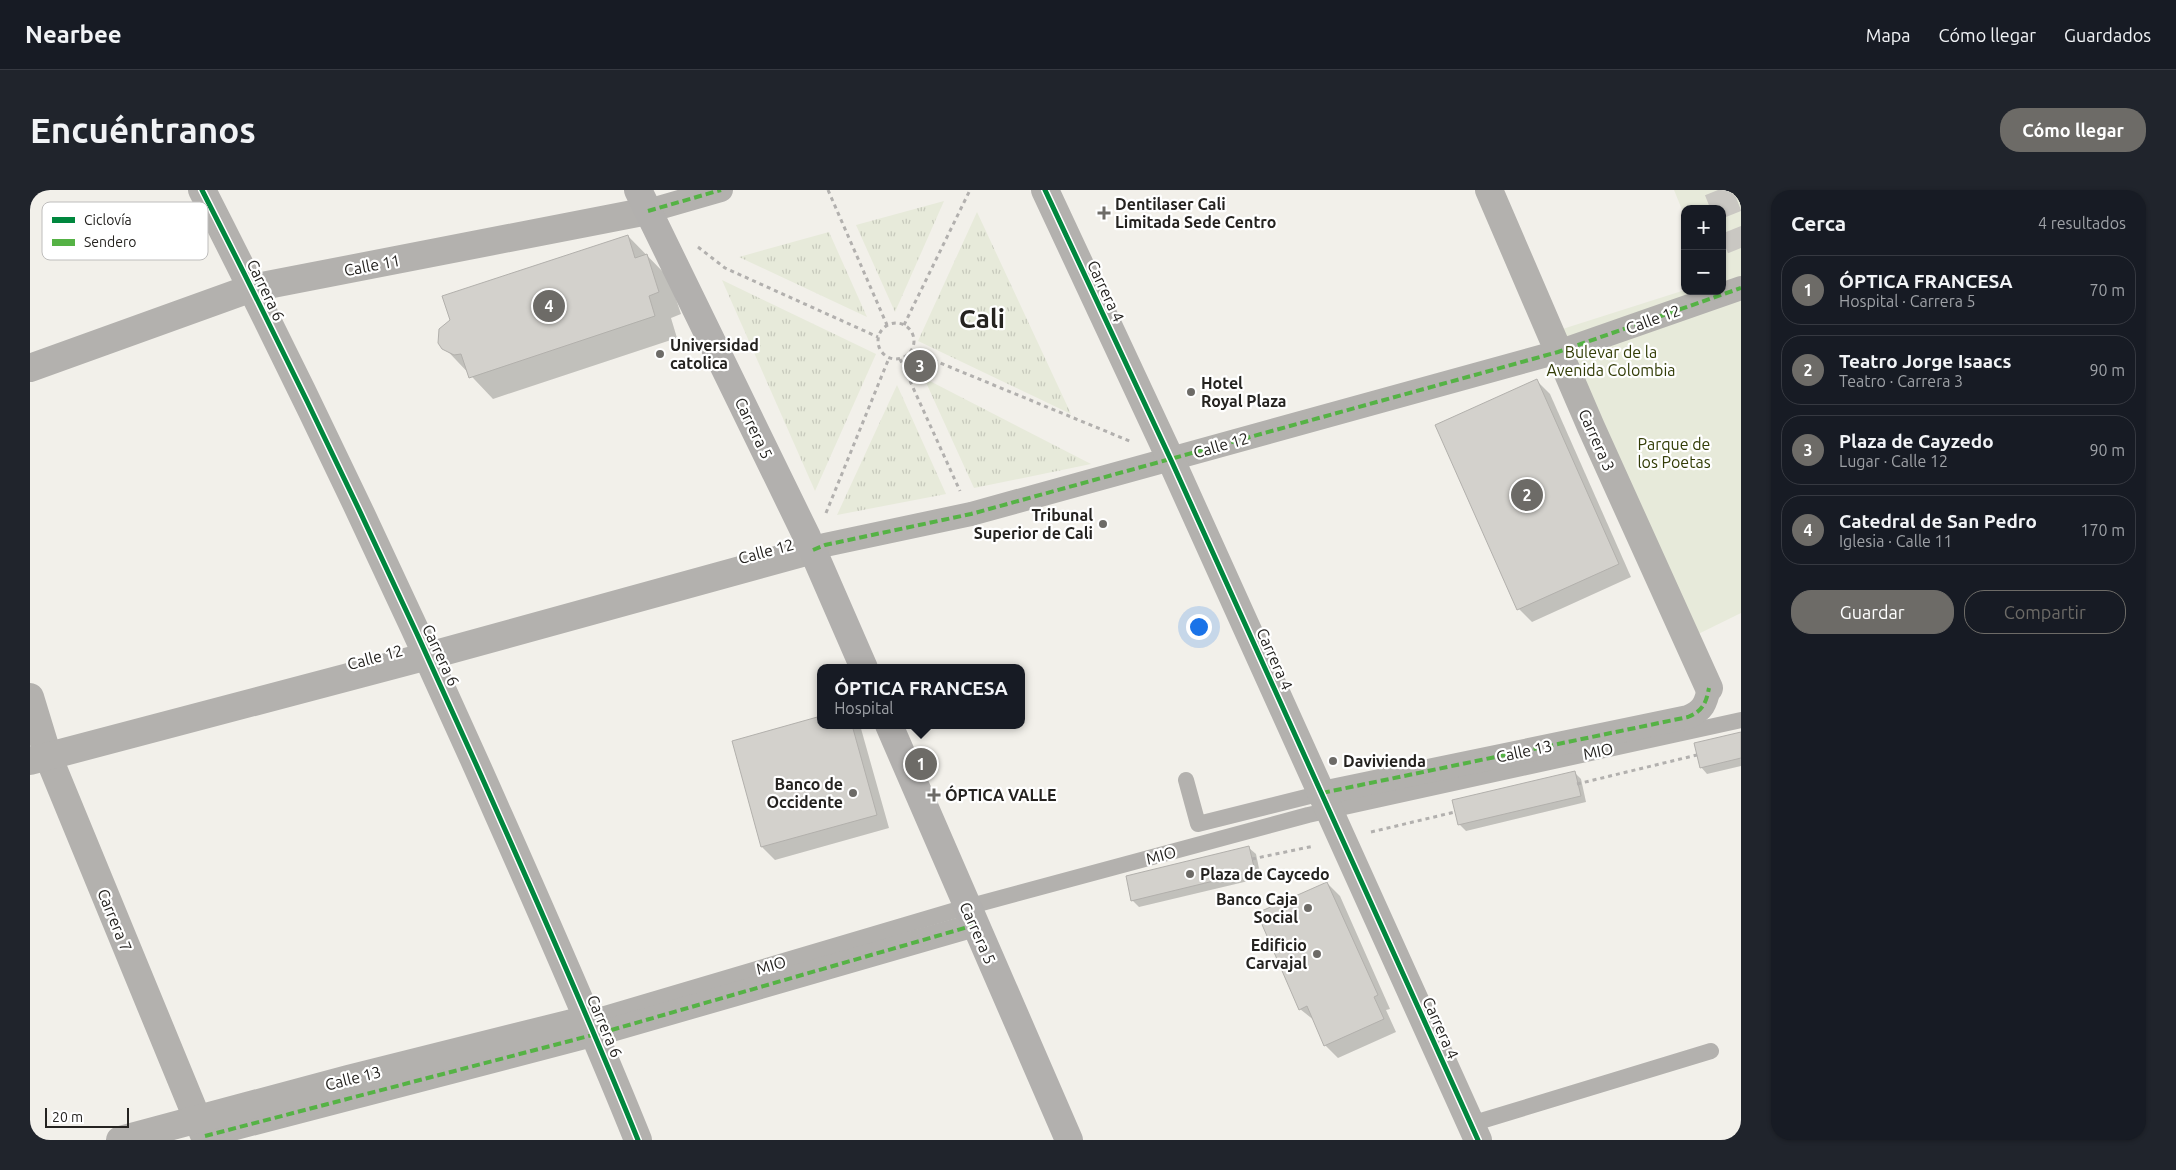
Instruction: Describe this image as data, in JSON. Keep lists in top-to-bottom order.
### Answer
{
  "streets": {
    "main road": ["Carrera 5"],
    "street": [
      "Calle 11",
      "Carrera 6",
      "Carrera 4",
      "Calle 12",
      "Carrera 3",
      "Calle 13",
      "Carrera 7"
    ],
    "lane": ["MIO"]
  },
  "crossings": [
    ["Calle 11", "Carrera 6"],
    ["Calle 11", "Carrera 5"],
    ["Carrera 6", "Calle 12"],
    ["Carrera 6", "Calle 13"],
    ["Carrera 4", "Calle 12"],
    ["Carrera 4", "Calle 13"],
    ["Carrera 4", "MIO"],
    ["Calle 12", "Carrera 5"],
    ["Calle 12", "Carrera 3"],
    ["Calle 12", "Carrera 7"],
    ["Carrera 5", "MIO"],
    ["Carrera 3", "Calle 13"],
    ["Calle 13", "MIO"],
    ["Calle 13", "Carrera 7"]
  ],
  "districts": ["Cali"],
  "parks": ["Bulevar de la Avenida Colombia", "Parque de los Poetas"],
  "places": {
    "health": ["Dentilaser Cali Limitada Sede Centro", "ÓPTICA VALLE"],
    "other": [
      "Universidad catolica",
      "Hotel Royal Plaza",
      "Tribunal Superior de Cali",
      "Davivienda",
      "Banco de Occidente",
      "Plaza de Caycedo",
      "Banco Caja Social",
      "Edificio Carvajal"
    ]
  },
  "legend": ["Ciclovía", "Sendero"],
  "scale_bar": "20 m",
  "page": {
    "header": "Nearbee",
    "nav": ["Mapa", "Cómo llegar", "Guardados"],
    "buttons": [
      "Cómo llegar",
      ["Guardar", "Compartir"]
    ],
    "title": "Encuéntranos",
    "heading": ["Cerca", "4 resultados"],
    "map_buttons": ["+", "−"],
    "list": [
      {
        "mark": "1",
        "name": "ÓPTICA FRANCESA",
        "note": "Hospital · Carrera 5",
        "value": "70 m"
      },
      {
        "mark": "2",
        "name": "Teatro Jorge Isaacs",
        "note": "Teatro · Carrera 3",
        "value": "90 m"
      },
      {
        "mark": "3",
        "name": "Plaza de Cayzedo",
        "note": "Lugar · Calle 12",
        "value": "90 m"
      },
      {
        "mark": "4",
        "name": "Catedral de San Pedro",
        "note": "Iglesia · Calle 11",
        "value": "170 m"
      }
    ],
    "pins": [
      "4",
      "3",
      "2",
      "1"
    ],
    "popup": ["ÓPTICA FRANCESA", "Hospital"],
    "scale": "20 m"
  }
}
